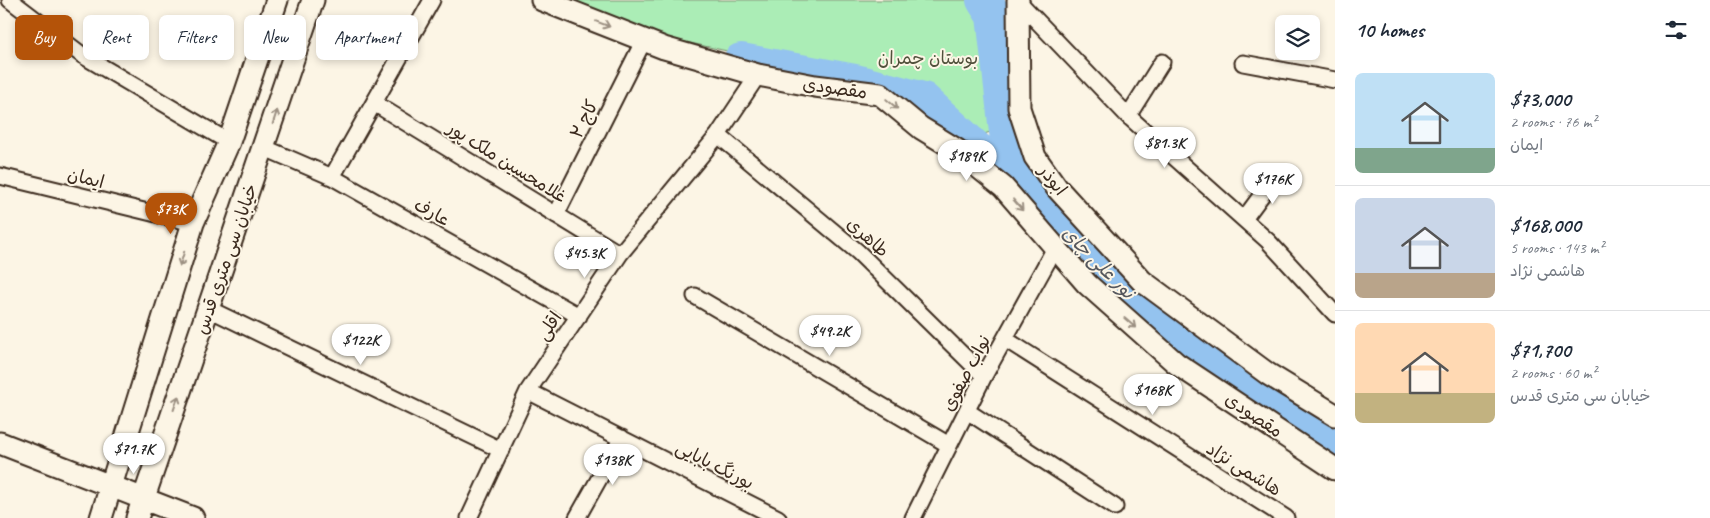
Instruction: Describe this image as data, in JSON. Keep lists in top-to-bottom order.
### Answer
{
  "streets": {
    "street": [
      "مقصودی",
      "کاج ۲",
      "غلامحسین ملک پور",
      "ایمان",
      "ابوذر",
      "عارف",
      "طاهری",
      "خیابان سی متری قدس",
      "اقلی",
      "نواب صفوی",
      "بورنگ بابایی",
      "هاشمی نژاد"
    ]
  },
  "crossings": [
    ["مقصودی", "کاج ۲"],
    ["مقصودی", "اقلی"],
    ["مقصودی", "نواب صفوی"],
    ["کاج ۲", "غلامحسین ملک پور"],
    ["غلامحسین ملک پور", "اقلی"],
    ["عارف", "خیابان سی متری قدس"],
    ["عارف", "اقلی"],
    ["طاهری", "اقلی"],
    ["طاهری", "نواب صفوی"],
    ["اقلی", "بورنگ بابایی"],
    ["نواب صفوی", "هاشمی نژاد"]
  ],
  "water": ["نور علی چای"],
  "parks": ["بوستان چمران"],
  "page": {
    "heading": "10 homes",
    "chip": [
      "Buy",
      "Rent",
      "Filters",
      "New",
      "Apartment"
    ],
    "list": [
      {
        "name": "$73,000",
        "note": "2 rooms · 76 m² · ایمان"
      },
      {
        "name": "$168,000",
        "note": "5 rooms · 143 m² · هاشمی نژاد"
      },
      {
        "name": "$71,700",
        "note": "2 rooms · 60 m² · خیابان سی متری قدس"
      }
    ],
    "price": [
      "$81.3K",
      "$189K",
      "$176K",
      "$73K",
      "$45.3K",
      "$49.2K",
      "$122K",
      "$168K",
      "$71.7K",
      "$138K"
    ]
  }
}
